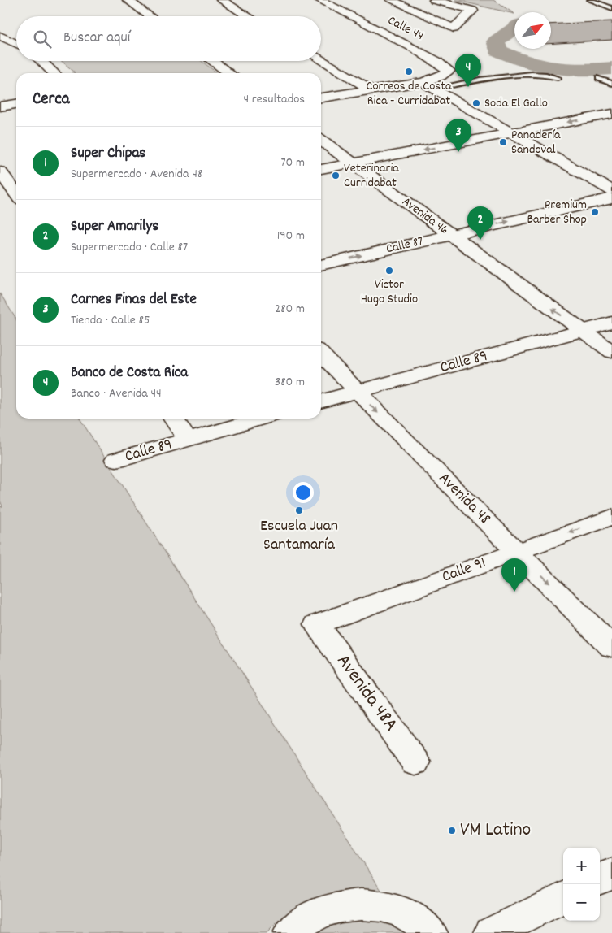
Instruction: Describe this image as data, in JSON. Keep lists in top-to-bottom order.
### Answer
{
  "streets": {
    "street": [
      "Calle 44",
      "Avenida 46",
      "Calle 87",
      "Calle 89",
      "Avenida 48",
      "Calle 91",
      "Avenida 48A"
    ]
  },
  "crossings": [
    ["Avenida 46", "Calle 87"],
    ["Avenida 46", "Calle 89"],
    ["Calle 89", "Avenida 48"],
    ["Avenida 48", "Calle 91"],
    ["Calle 91", "Avenida 48A"]
  ],
  "one_way": ["Avenida 48"],
  "places": [
    "Correos de Costa Rica - Curridabat",
    "Soda El Gallo",
    "Panadería Sandoval",
    "Veterinaria Curridabat",
    "Premium Barber Shop",
    "Victor Hugo Studio",
    "Escuela Juan Santamaría",
    "VM Latino"
  ],
  "north": "top right",
  "page": {
    "search": "Buscar aquí",
    "pins": [
      "4",
      "3",
      "2",
      "1"
    ],
    "heading": ["Cerca", "4 resultados"],
    "list": [
      {
        "mark": "1",
        "name": "Super Chipas",
        "note": "Supermercado · Avenida 48",
        "value": "70 m"
      },
      {
        "mark": "2",
        "name": "Super Amarilys",
        "note": "Supermercado · Calle 87",
        "value": "190 m"
      },
      {
        "mark": "3",
        "name": "Carnes Finas del Este",
        "note": "Tienda · Calle 85",
        "value": "280 m"
      },
      {
        "mark": "4",
        "name": "Banco de Costa Rica",
        "note": "Banco · Avenida 44",
        "value": "380 m"
      }
    ],
    "map_buttons": ["+", "−"]
  }
}
